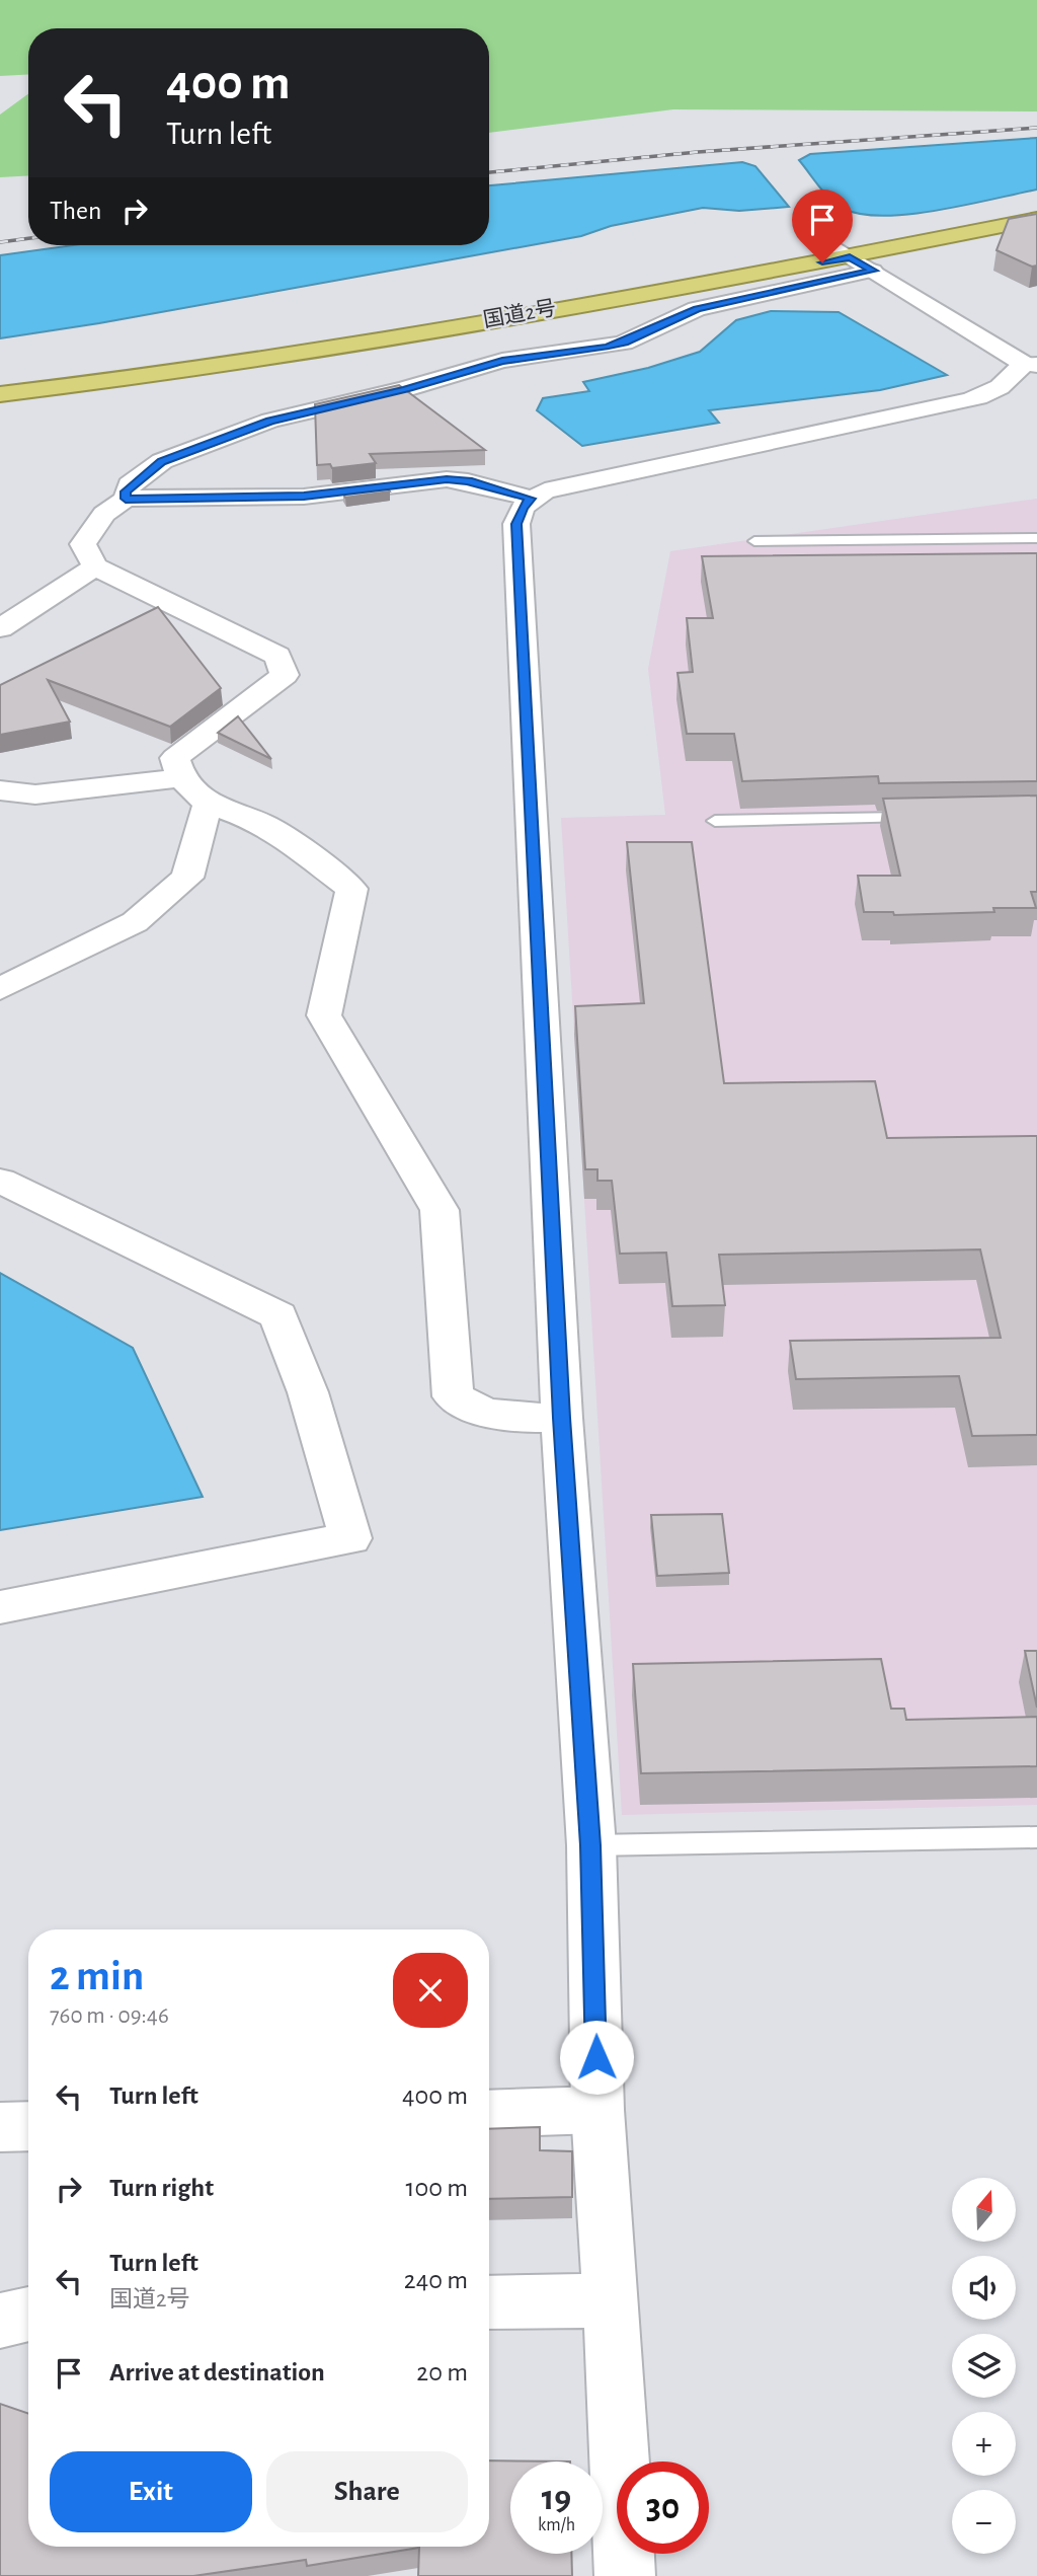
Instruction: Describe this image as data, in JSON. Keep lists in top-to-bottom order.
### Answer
{
  "streets": {
    "highway": ["国道2号"]
  },
  "north": "top",
  "page": {
    "turn": ["400 m", "Turn left"],
    "then": "Then",
    "heading": ["2 min", "760 m · 09:46"],
    "list": [
      {
        "name": "Turn left",
        "value": "400 m"
      },
      {
        "name": "Turn right",
        "value": "100 m"
      },
      {
        "name": "Turn left",
        "note": "国道2号",
        "value": "240 m"
      },
      {
        "name": "Arrive at destination",
        "value": "20 m"
      }
    ],
    "map_buttons": ["+", "−"],
    "buttons": ["Exit", "Share"],
    "speed": "19 km/h",
    "limit": "30"
  }
}
